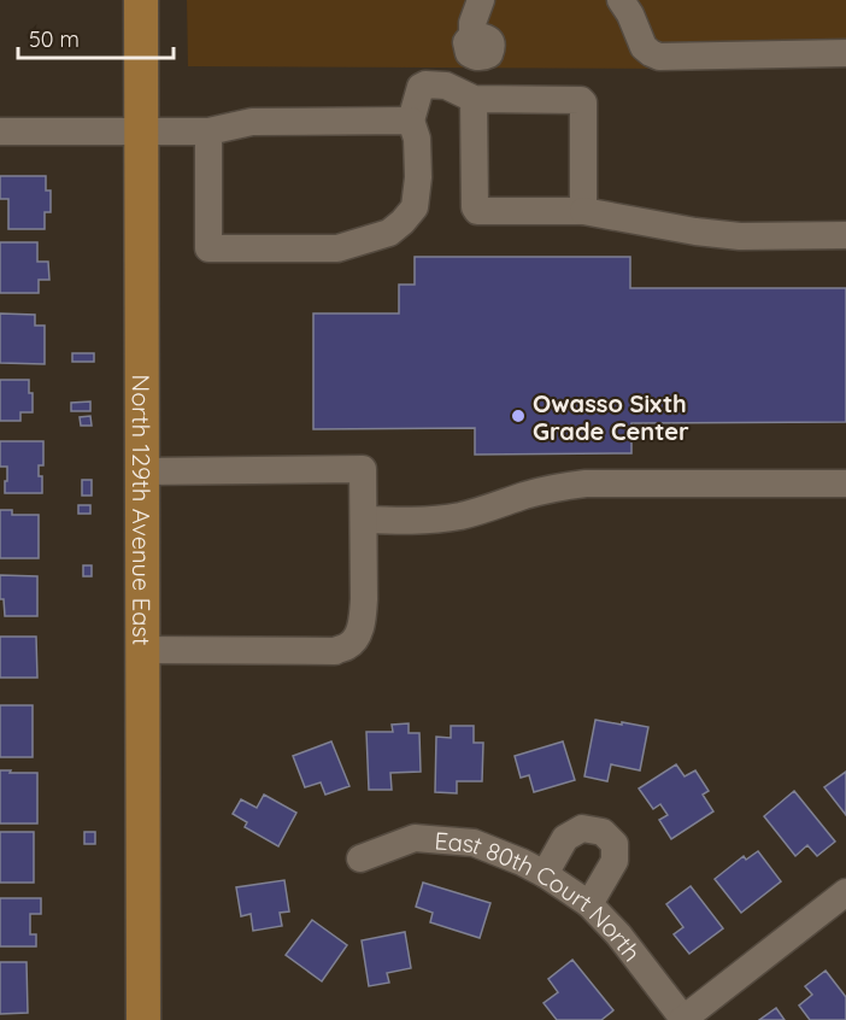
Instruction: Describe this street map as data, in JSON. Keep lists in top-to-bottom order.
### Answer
{
  "streets": {
    "main road": ["North 129th Avenue East"],
    "street": ["East 80th Court North"]
  },
  "places": ["Owasso Sixth Grade Center"],
  "scale_bar": "50 m"
}
